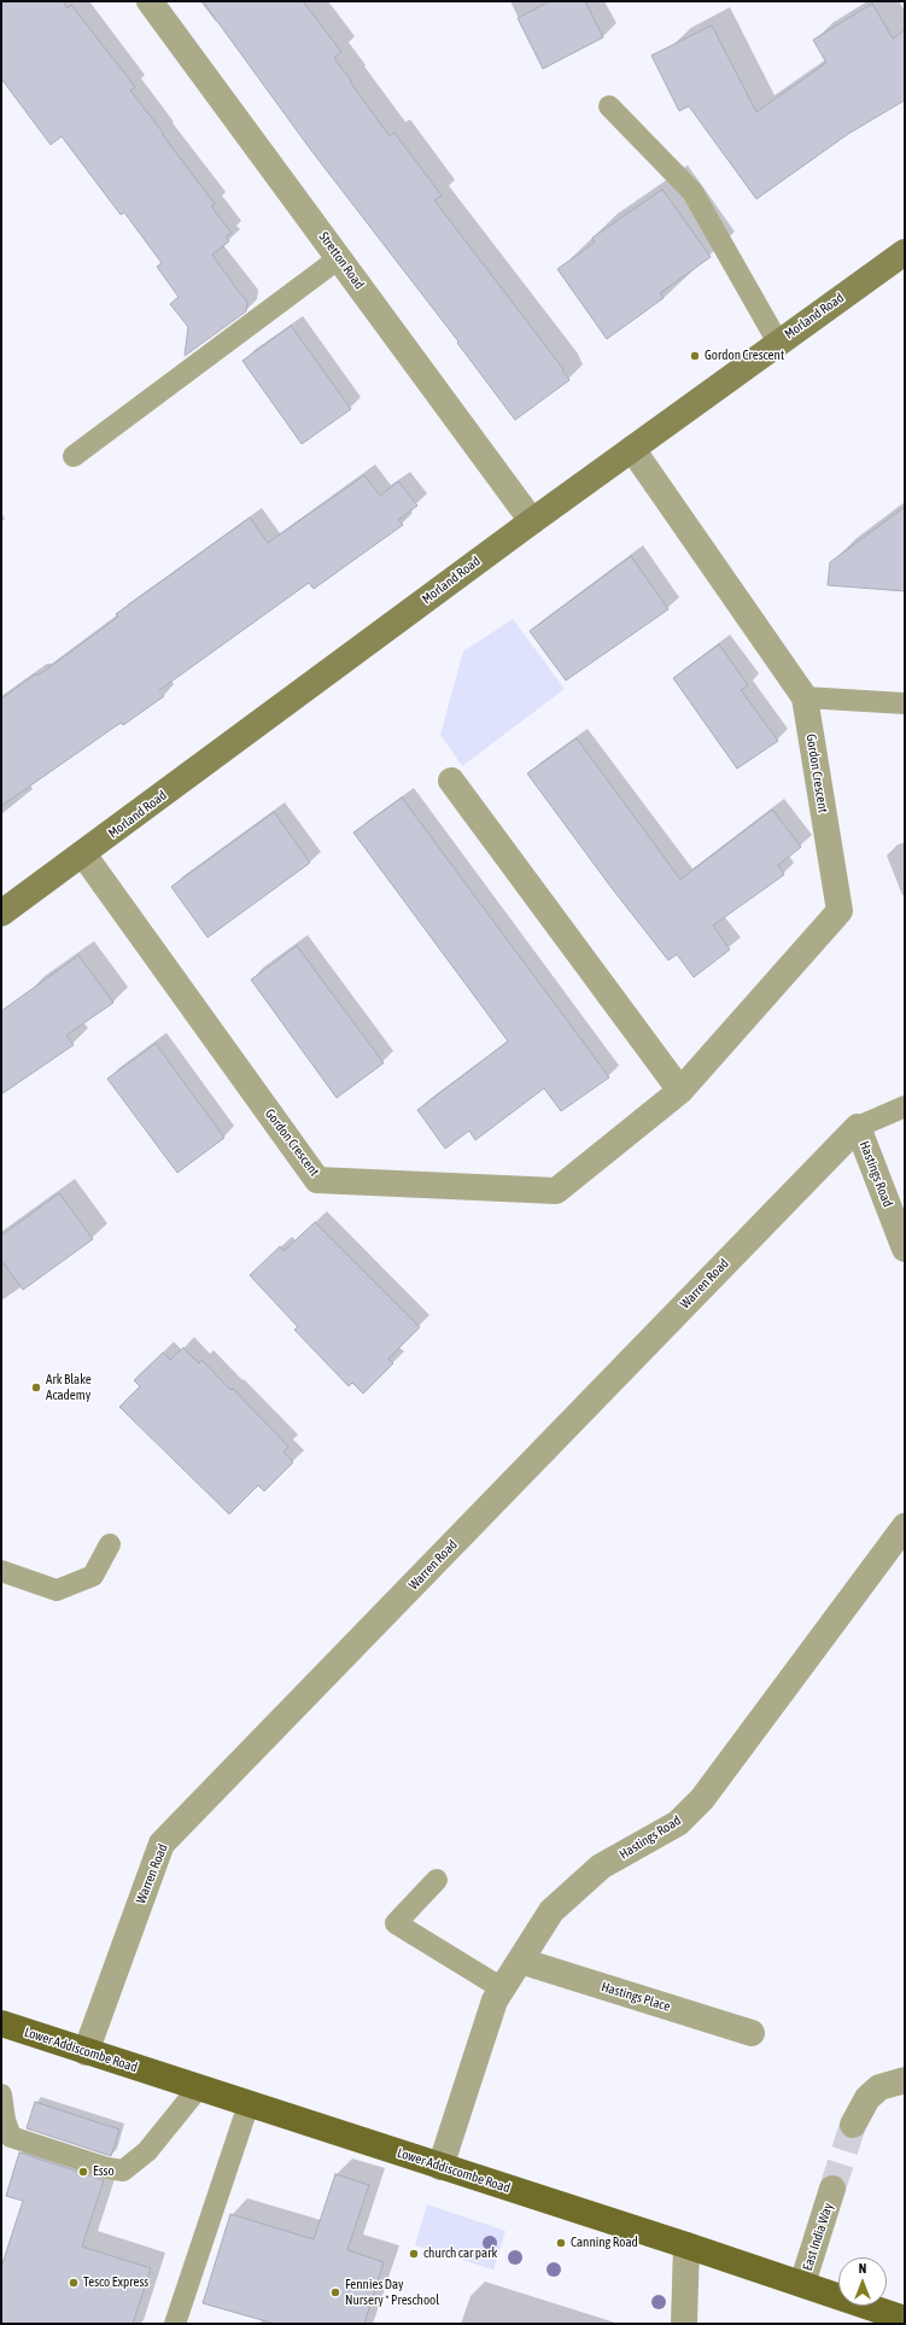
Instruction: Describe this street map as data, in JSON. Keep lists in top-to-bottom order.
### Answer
{
  "streets": {
    "main road": ["Morland Road", "Lower Addiscombe Road"],
    "street": [
      "Stretton Road",
      "Gordon Crescent",
      "Hastings Road",
      "Warren Road",
      "Hastings Place",
      "East India Way"
    ]
  },
  "crossings": [
    ["Stretton Road", "Morland Road"],
    ["Morland Road", "Gordon Crescent"],
    ["Hastings Road", "Warren Road"],
    ["Hastings Road", "Hastings Place"],
    ["Hastings Road", "Lower Addiscombe Road"],
    ["Warren Road", "Lower Addiscombe Road"],
    ["Lower Addiscombe Road", "East India Way"]
  ],
  "places": [
    "Gordon Crescent",
    "Ark Blake Academy",
    "Esso",
    "Canning Road",
    "church car park",
    "Tesco Express",
    "Fennies Day Nursery * Preschool"
  ],
  "north": "top"
}
